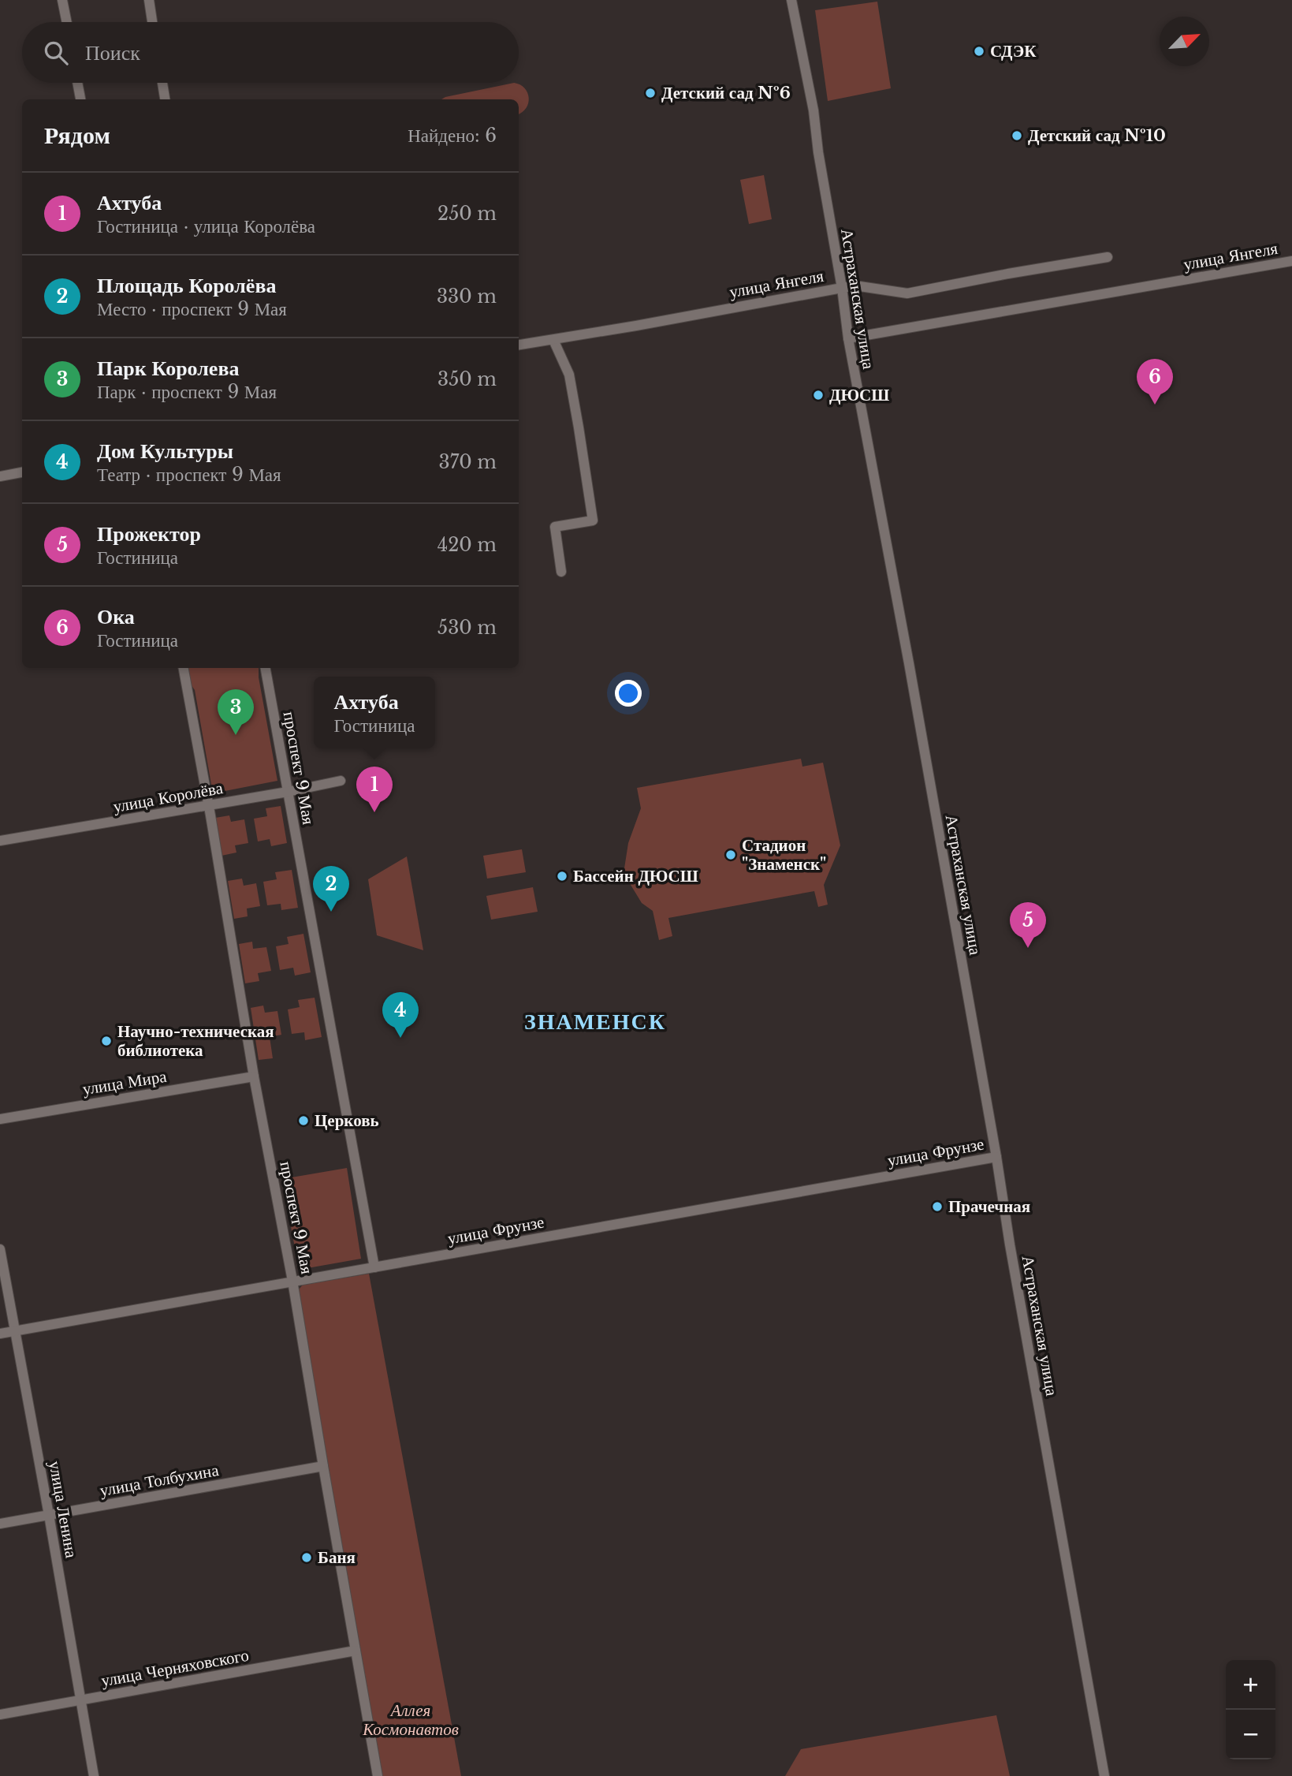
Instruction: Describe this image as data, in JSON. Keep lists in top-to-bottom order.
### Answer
{
  "streets": {
    "street": [
      "улица Янгеля",
      "Астраханская улица",
      "проспект 9 Мая",
      "улица Королёва",
      "улица Мира",
      "улица Фрунзе",
      "улица Толбухина",
      "улица Ленина",
      "улица Черняховского"
    ]
  },
  "crossings": [
    ["улица Янгеля", "Астраханская улица"],
    ["Астраханская улица", "улица Фрунзе"],
    ["проспект 9 Мая", "улица Королёва"],
    ["проспект 9 Мая", "улица Мира"],
    ["проспект 9 Мая", "улица Фрунзе"],
    ["проспект 9 Мая", "улица Толбухина"],
    ["проспект 9 Мая", "улица Черняховского"],
    ["улица Фрунзе", "улица Ленина"],
    ["улица Толбухина", "улица Ленина"],
    ["улица Ленина", "улица Черняховского"]
  ],
  "districts": ["ЗНАМЕНСК"],
  "parks": ["Аллея Космонавтов"],
  "places": [
    "СДЭК",
    "Детский сад №6",
    "Детский сад №10",
    "ДЮСШ",
    "Стадион \"Знаменск\"",
    "Бассейн ДЮСШ",
    "Научно-техническая библиотека",
    "Церковь",
    "Прачечная",
    "Баня"
  ],
  "north": "top right",
  "page": {
    "search": "Поиск",
    "heading": ["Рядом", "Найдено: 6"],
    "list": [
      {
        "mark": "1",
        "name": "Ахтуба",
        "note": "Гостиница · улица Королёва",
        "value": "250 m"
      },
      {
        "mark": "2",
        "name": "Площадь Королёва",
        "note": "Место · проспект 9 Мая",
        "value": "330 m"
      },
      {
        "mark": "3",
        "name": "Парк Королева",
        "note": "Парк · проспект 9 Мая",
        "value": "350 m"
      },
      {
        "mark": "4",
        "name": "Дом Культуры",
        "note": "Театр · проспект 9 Мая",
        "value": "370 m"
      },
      {
        "mark": "5",
        "name": "Прожектор",
        "note": "Гостиница",
        "value": "420 m"
      },
      {
        "mark": "6",
        "name": "Ока",
        "note": "Гостиница",
        "value": "530 m"
      }
    ],
    "pins": [
      "6",
      "3",
      "1",
      "2",
      "5",
      "4"
    ],
    "popup": ["Ахтуба", "Гостиница"],
    "map_buttons": ["+", "−"]
  }
}
